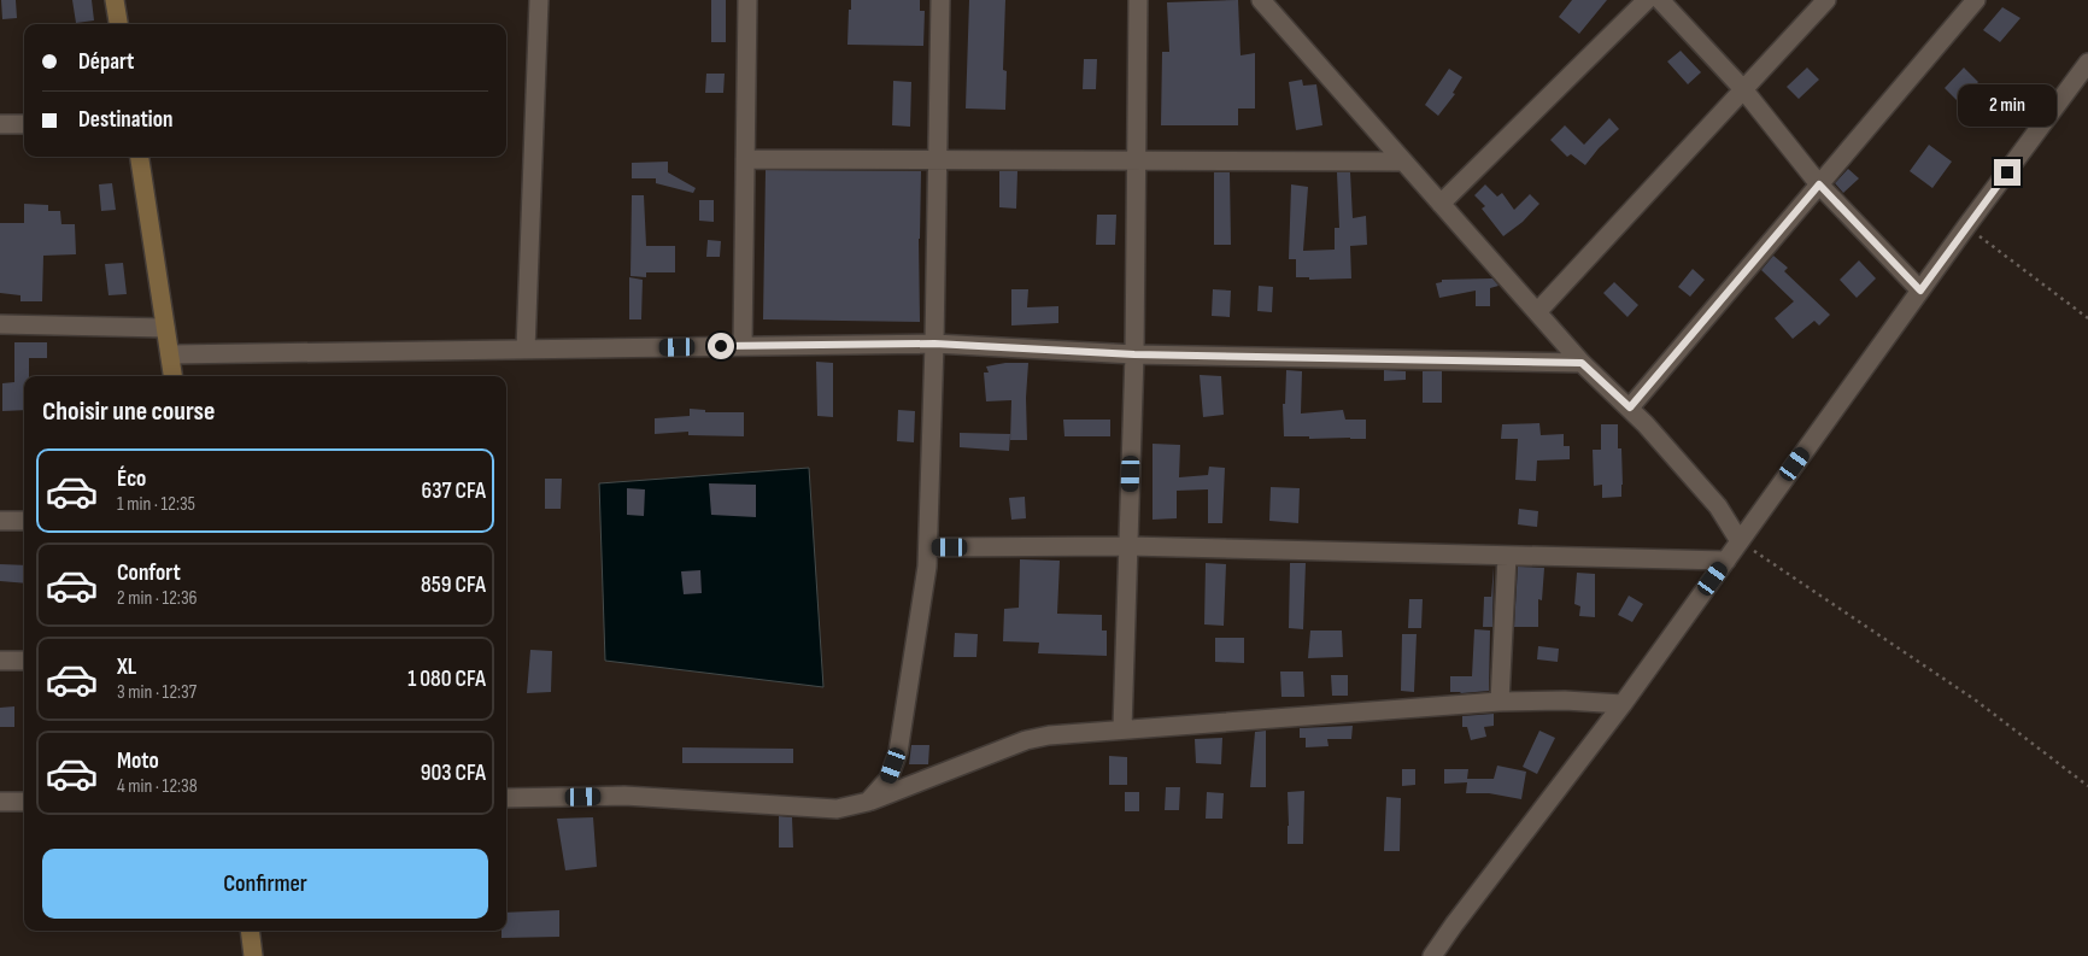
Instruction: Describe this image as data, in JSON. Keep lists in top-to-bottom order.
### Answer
{
  "page": {
    "banner": ["Départ", "Destination"],
    "bubble": "2 min",
    "heading": "Choisir une course",
    "list": [
      {
        "name": "Éco",
        "note": "1 min · 12:35",
        "value": "637 CFA"
      },
      {
        "name": "Confort",
        "note": "2 min · 12:36",
        "value": "859 CFA"
      },
      {
        "name": "XL",
        "note": "3 min · 12:37",
        "value": "1 080 CFA"
      },
      {
        "name": "Moto",
        "note": "4 min · 12:38",
        "value": "903 CFA"
      }
    ],
    "buttons": "Confirmer"
  }
}
